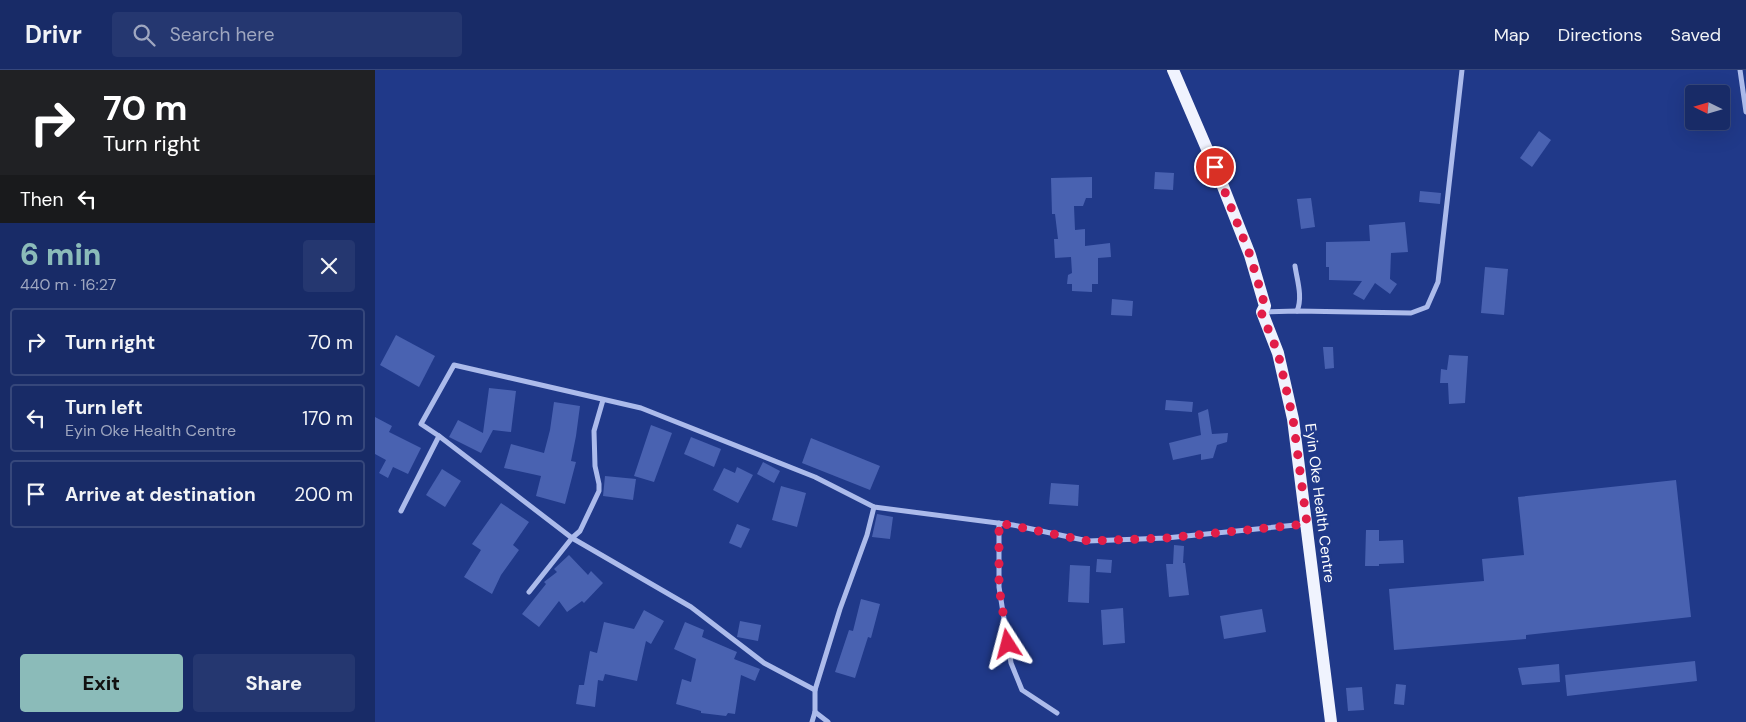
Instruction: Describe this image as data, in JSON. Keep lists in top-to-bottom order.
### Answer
{
  "streets": {
    "main road": ["Eyin Oke Health Centre"]
  },
  "north": "left",
  "page": {
    "header": "Drivr",
    "search": "Search here",
    "nav": ["Map", "Directions", "Saved"],
    "turn": ["70 m", "Turn right"],
    "then": "Then",
    "heading": ["6 min", "440 m · 16:27"],
    "list": [
      {
        "name": "Turn right",
        "value": "70 m"
      },
      {
        "name": "Turn left",
        "note": "Eyin Oke Health Centre",
        "value": "170 m"
      },
      {
        "name": "Arrive at destination",
        "value": "200 m"
      }
    ],
    "buttons": ["Exit", "Share"]
  }
}
